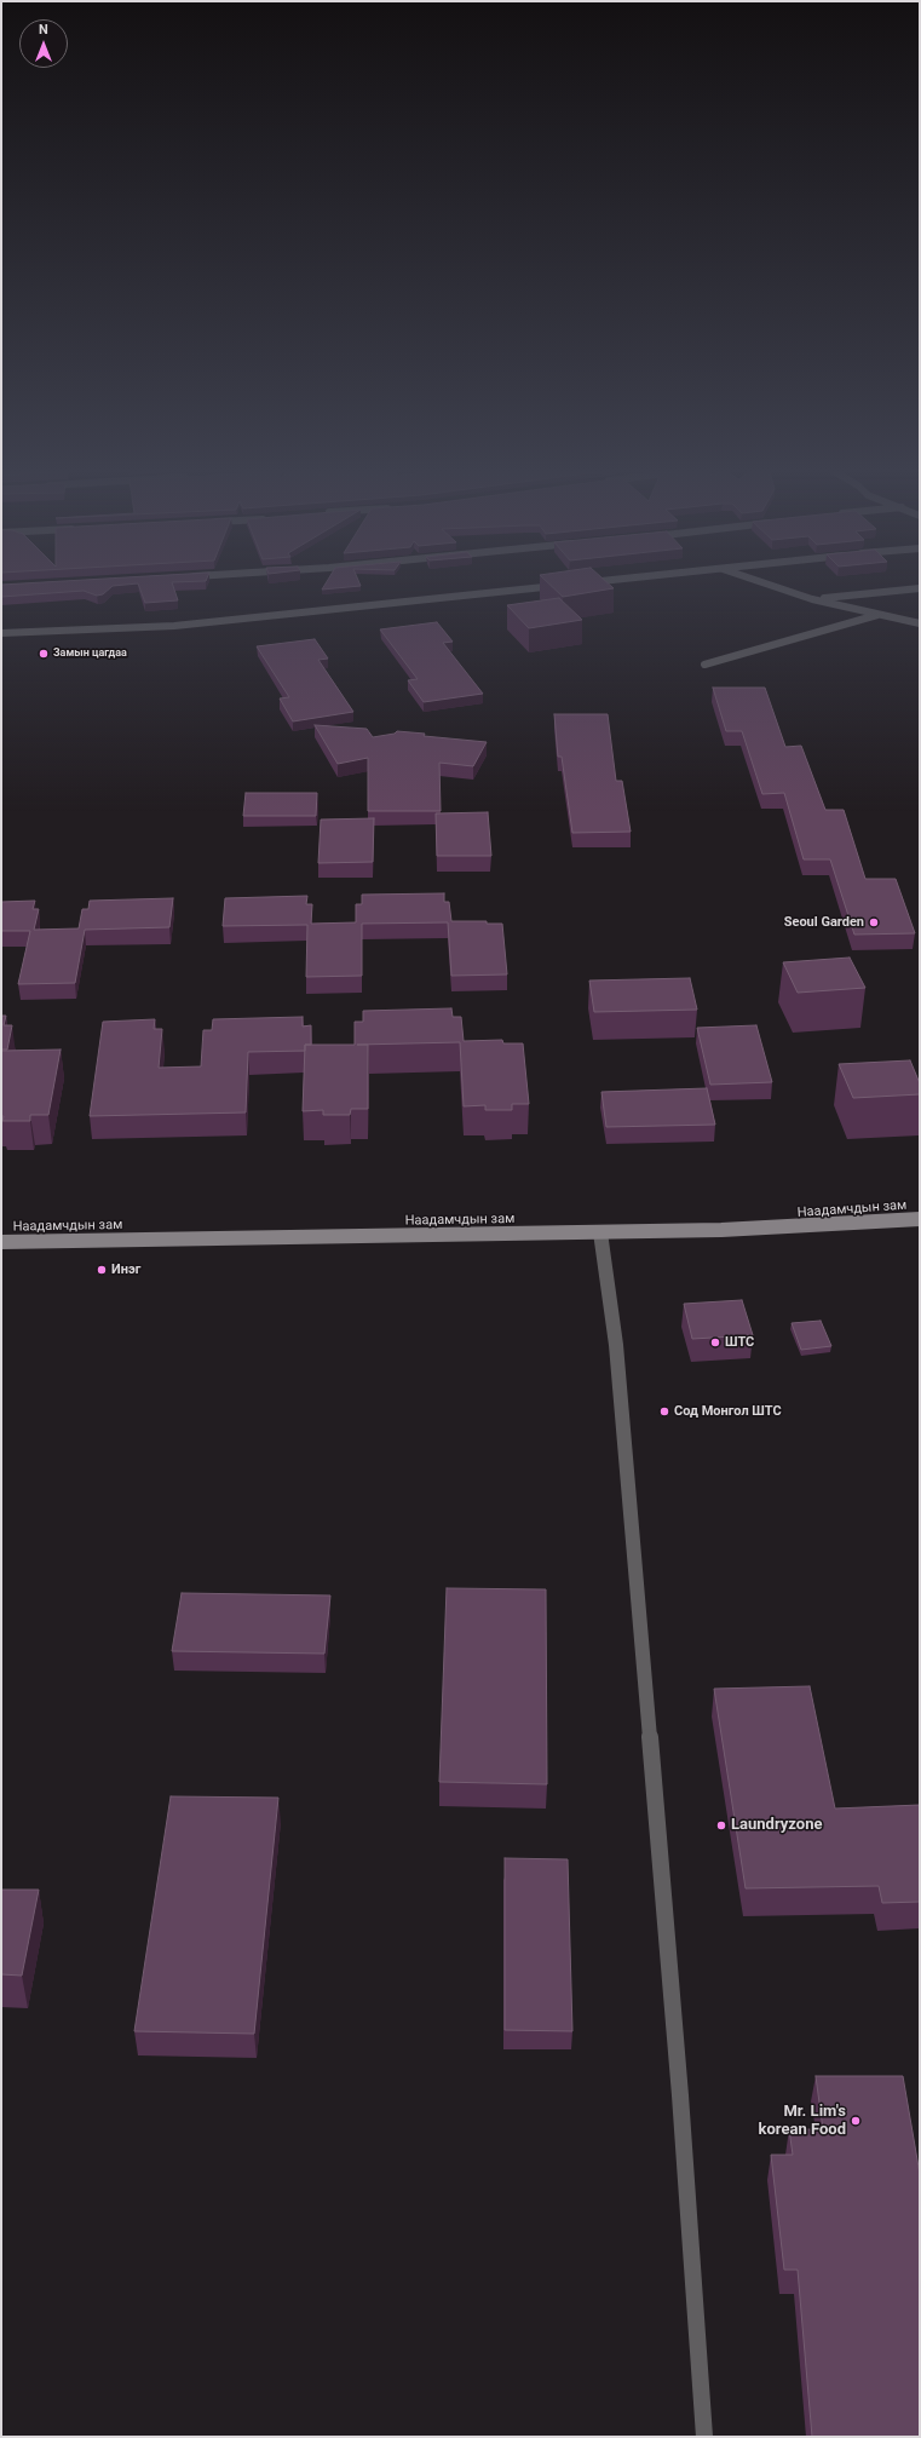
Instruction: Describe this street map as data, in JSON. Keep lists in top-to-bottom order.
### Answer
{
  "streets": {
    "main road": ["Наадамчдын зам"]
  },
  "places": [
    "Замын цагдаа",
    "Seoul Garden",
    "Инэг",
    "ШТС",
    "Сод Монгол ШТС",
    "Laundryzone",
    "Mr. Lim's korean Food"
  ],
  "north": "top"
}
